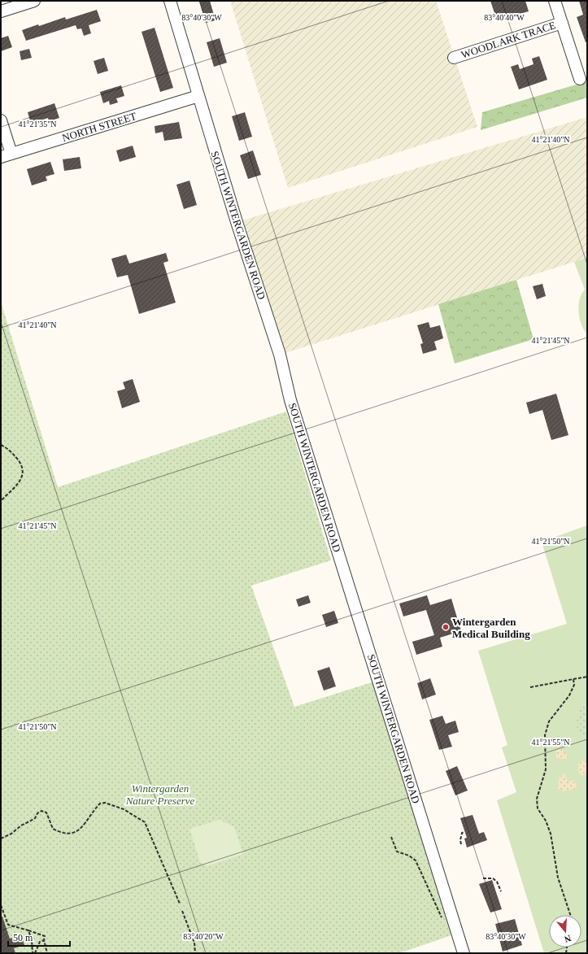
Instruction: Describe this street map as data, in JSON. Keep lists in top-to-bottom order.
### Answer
{
  "streets": {
    "street": ["WOODLARK TRACE", "NORTH STREET", "SOUTH WINTERGARDEN ROAD"]
  },
  "crossings": [
    ["NORTH STREET", "SOUTH WINTERGARDEN ROAD"]
  ],
  "parks": ["Wintergarden Nature Preserve"],
  "places": ["Wintergarden Medical Building"],
  "scale_bar": "50 m",
  "north": "bottom",
  "coordinates": [
    "83°40'30\"W",
    "83°40'40\"W",
    "41°21'35\"N",
    "41°21'40\"N",
    "41°21'45\"N",
    "41°21'50\"N",
    "41°21'55\"N",
    "83°40'20\"W"
  ]
}
